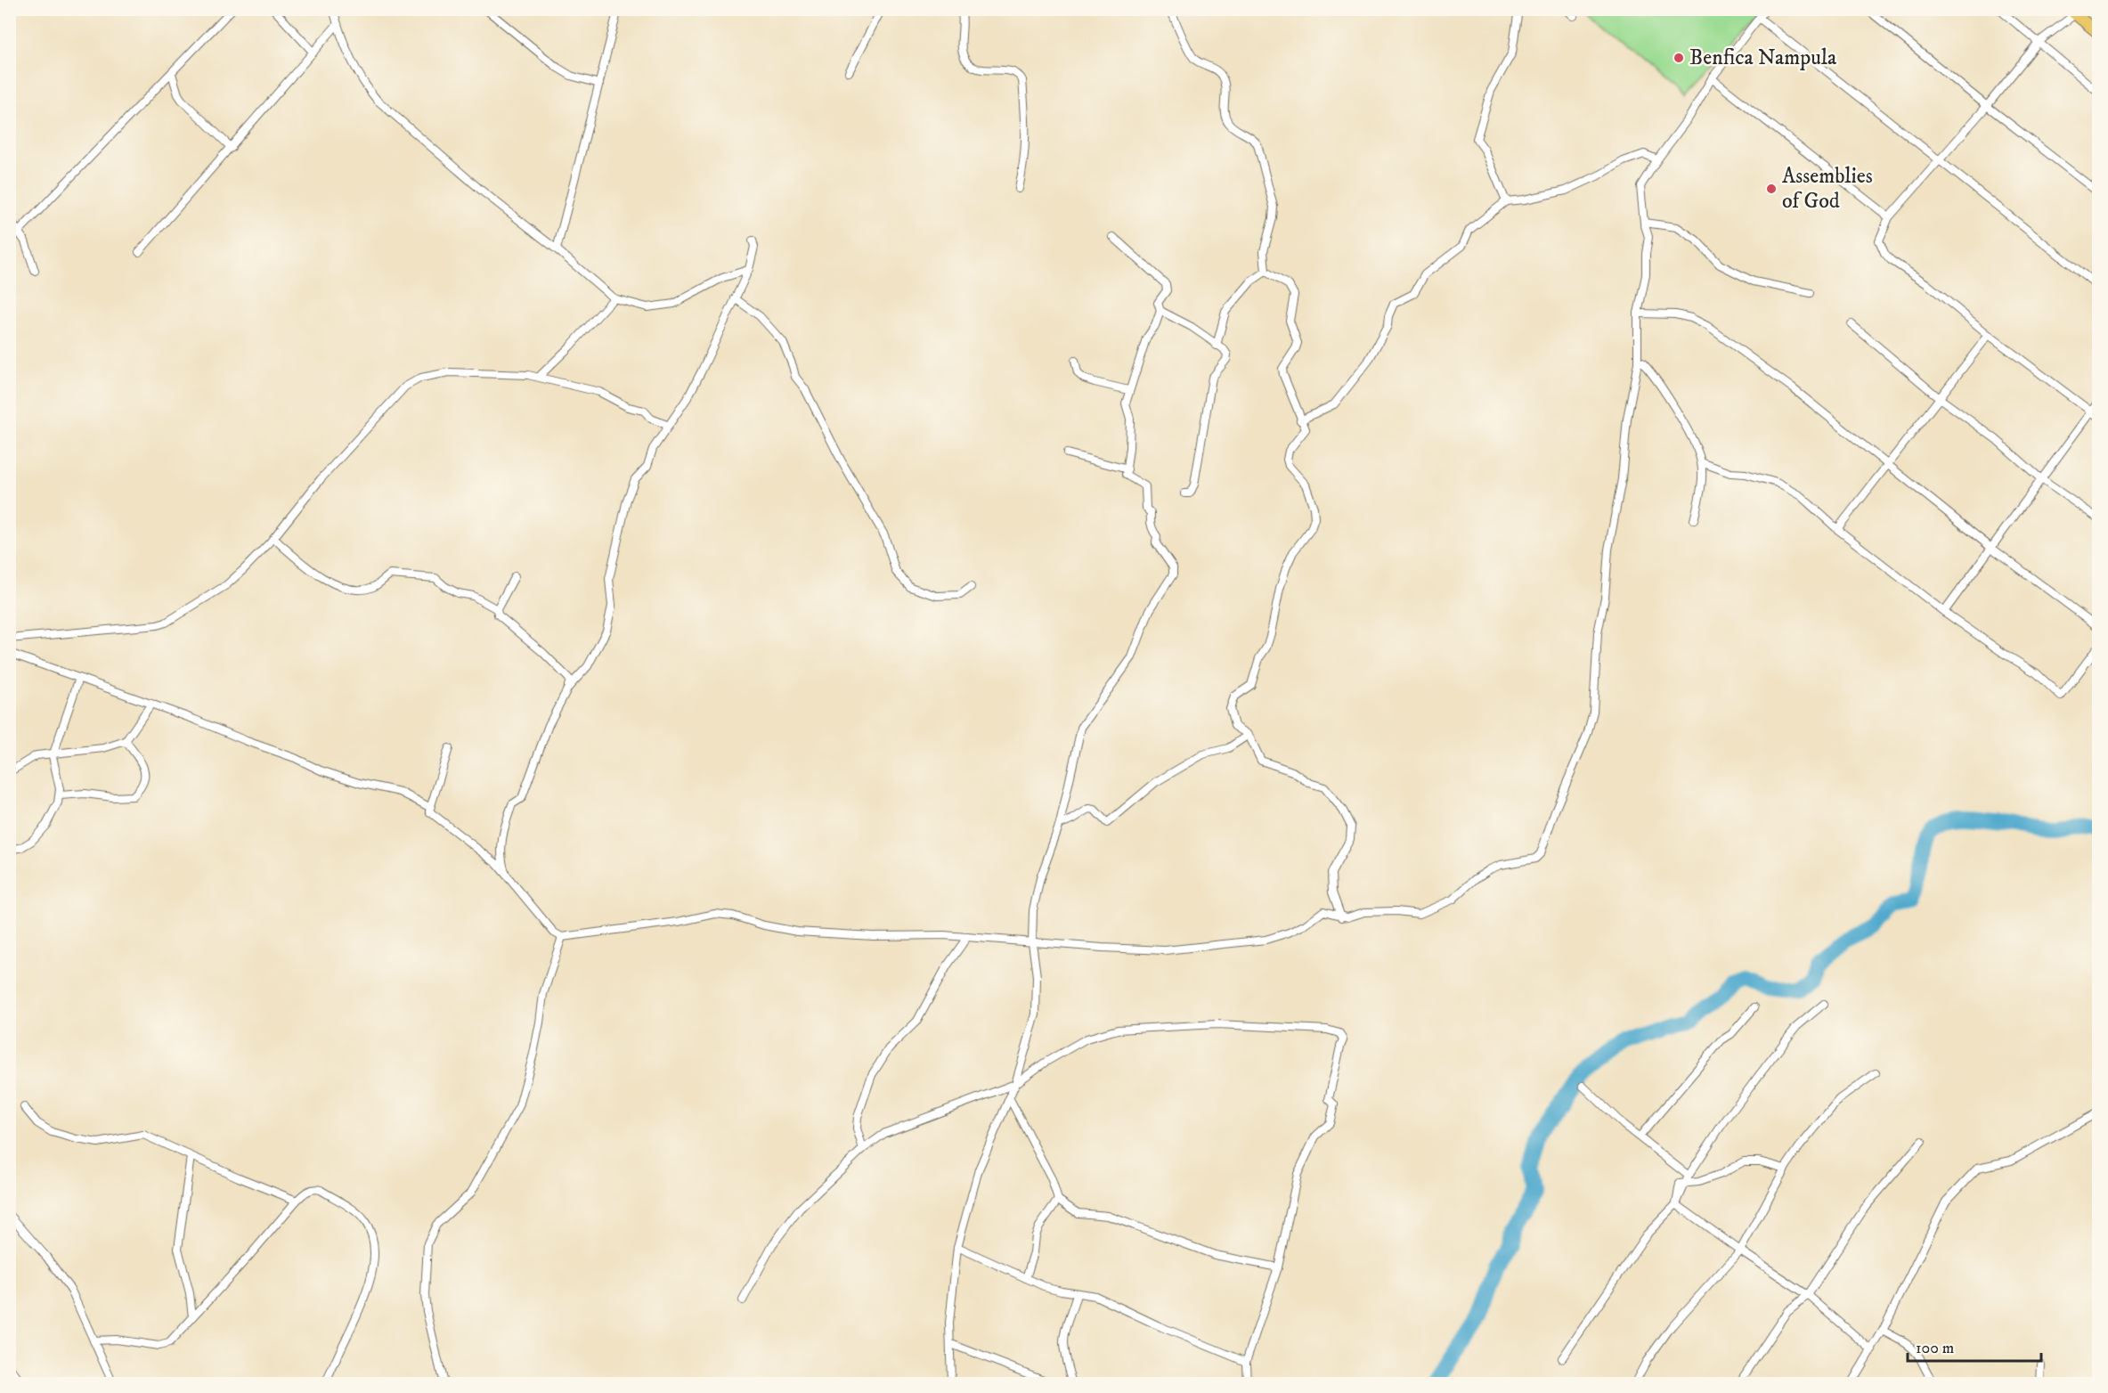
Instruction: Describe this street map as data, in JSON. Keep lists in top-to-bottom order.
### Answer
{
  "places": ["Benfica Nampula", "Assemblies of God"],
  "scale_bar": "100 m"
}
